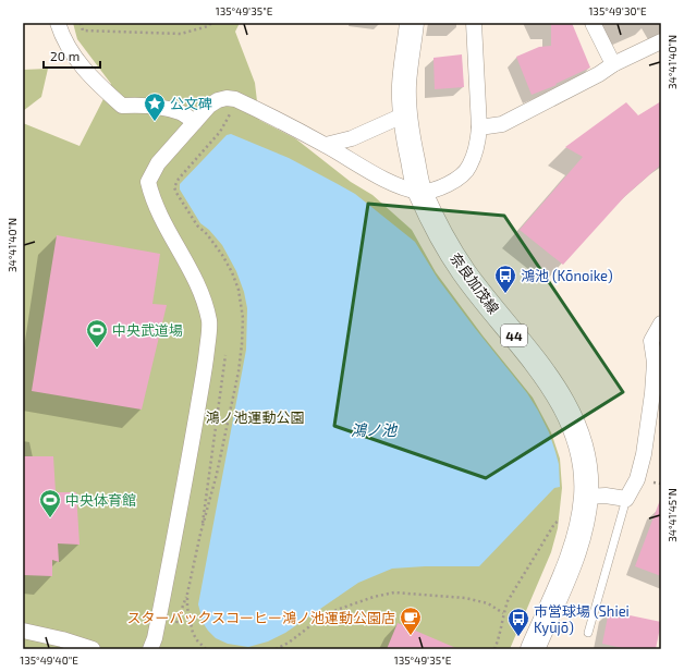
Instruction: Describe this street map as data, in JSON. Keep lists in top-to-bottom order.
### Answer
{
  "streets": {
    "main road": ["奈良加茂線", "44"]
  },
  "water": ["鴻ノ池"],
  "parks": ["鴻ノ池運動公園"],
  "places": {
    "place": ["公文碑"],
    "bus stop": ["鴻池 (Kōnoike)", "市営球場 (Shiei Kyūjō)"],
    "sports": ["中央武道場", "中央体育館"],
    "cafe": ["スターバックスコーヒー鴻ノ池運動公園店"]
  },
  "scale_bar": "20 m",
  "coordinates": [
    "135°49'35\"E",
    "135°49'30\"E",
    "34°41'40\"N",
    "34°41'45\"N",
    "135°49'40\"E"
  ]
}
